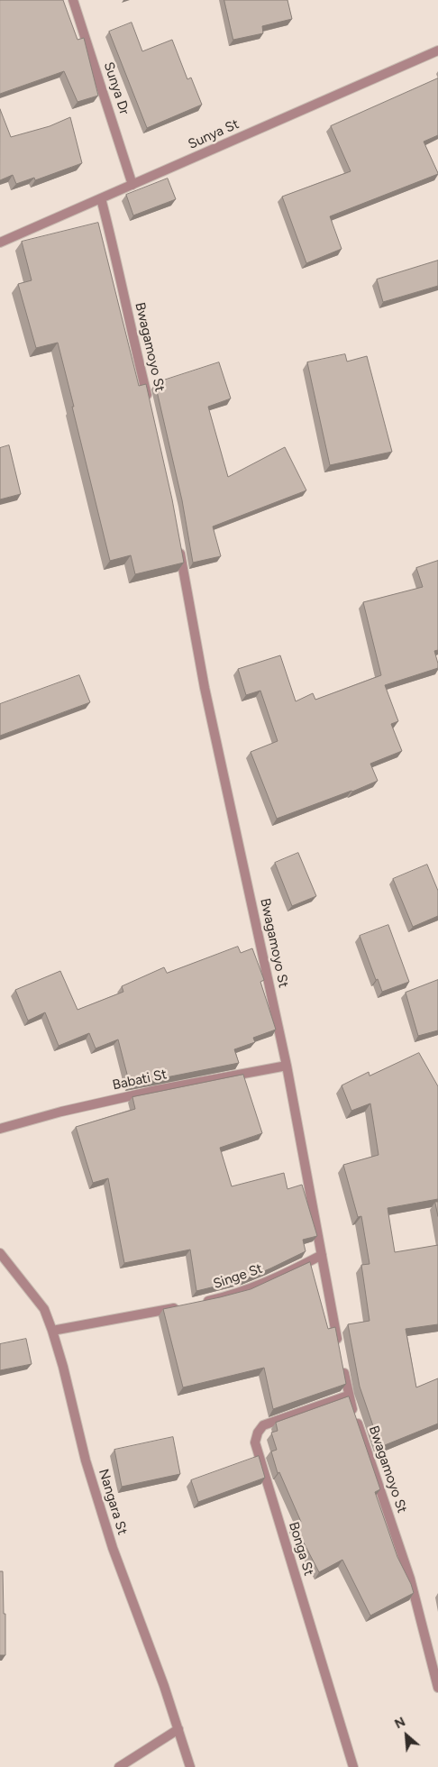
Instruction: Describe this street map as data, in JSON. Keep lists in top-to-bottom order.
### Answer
{
  "streets": {
    "street": [
      "Sunya Dr",
      "Sunya St",
      "Bwagamoyo St",
      "Babati St",
      "Singe St",
      "Nangara St",
      "Bonga St"
    ]
  },
  "crossings": [
    ["Sunya Dr", "Sunya St"],
    ["Sunya St", "Bwagamoyo St"],
    ["Bwagamoyo St", "Babati St"],
    ["Bwagamoyo St", "Singe St"],
    ["Bwagamoyo St", "Bonga St"]
  ],
  "north": "top left"
}
